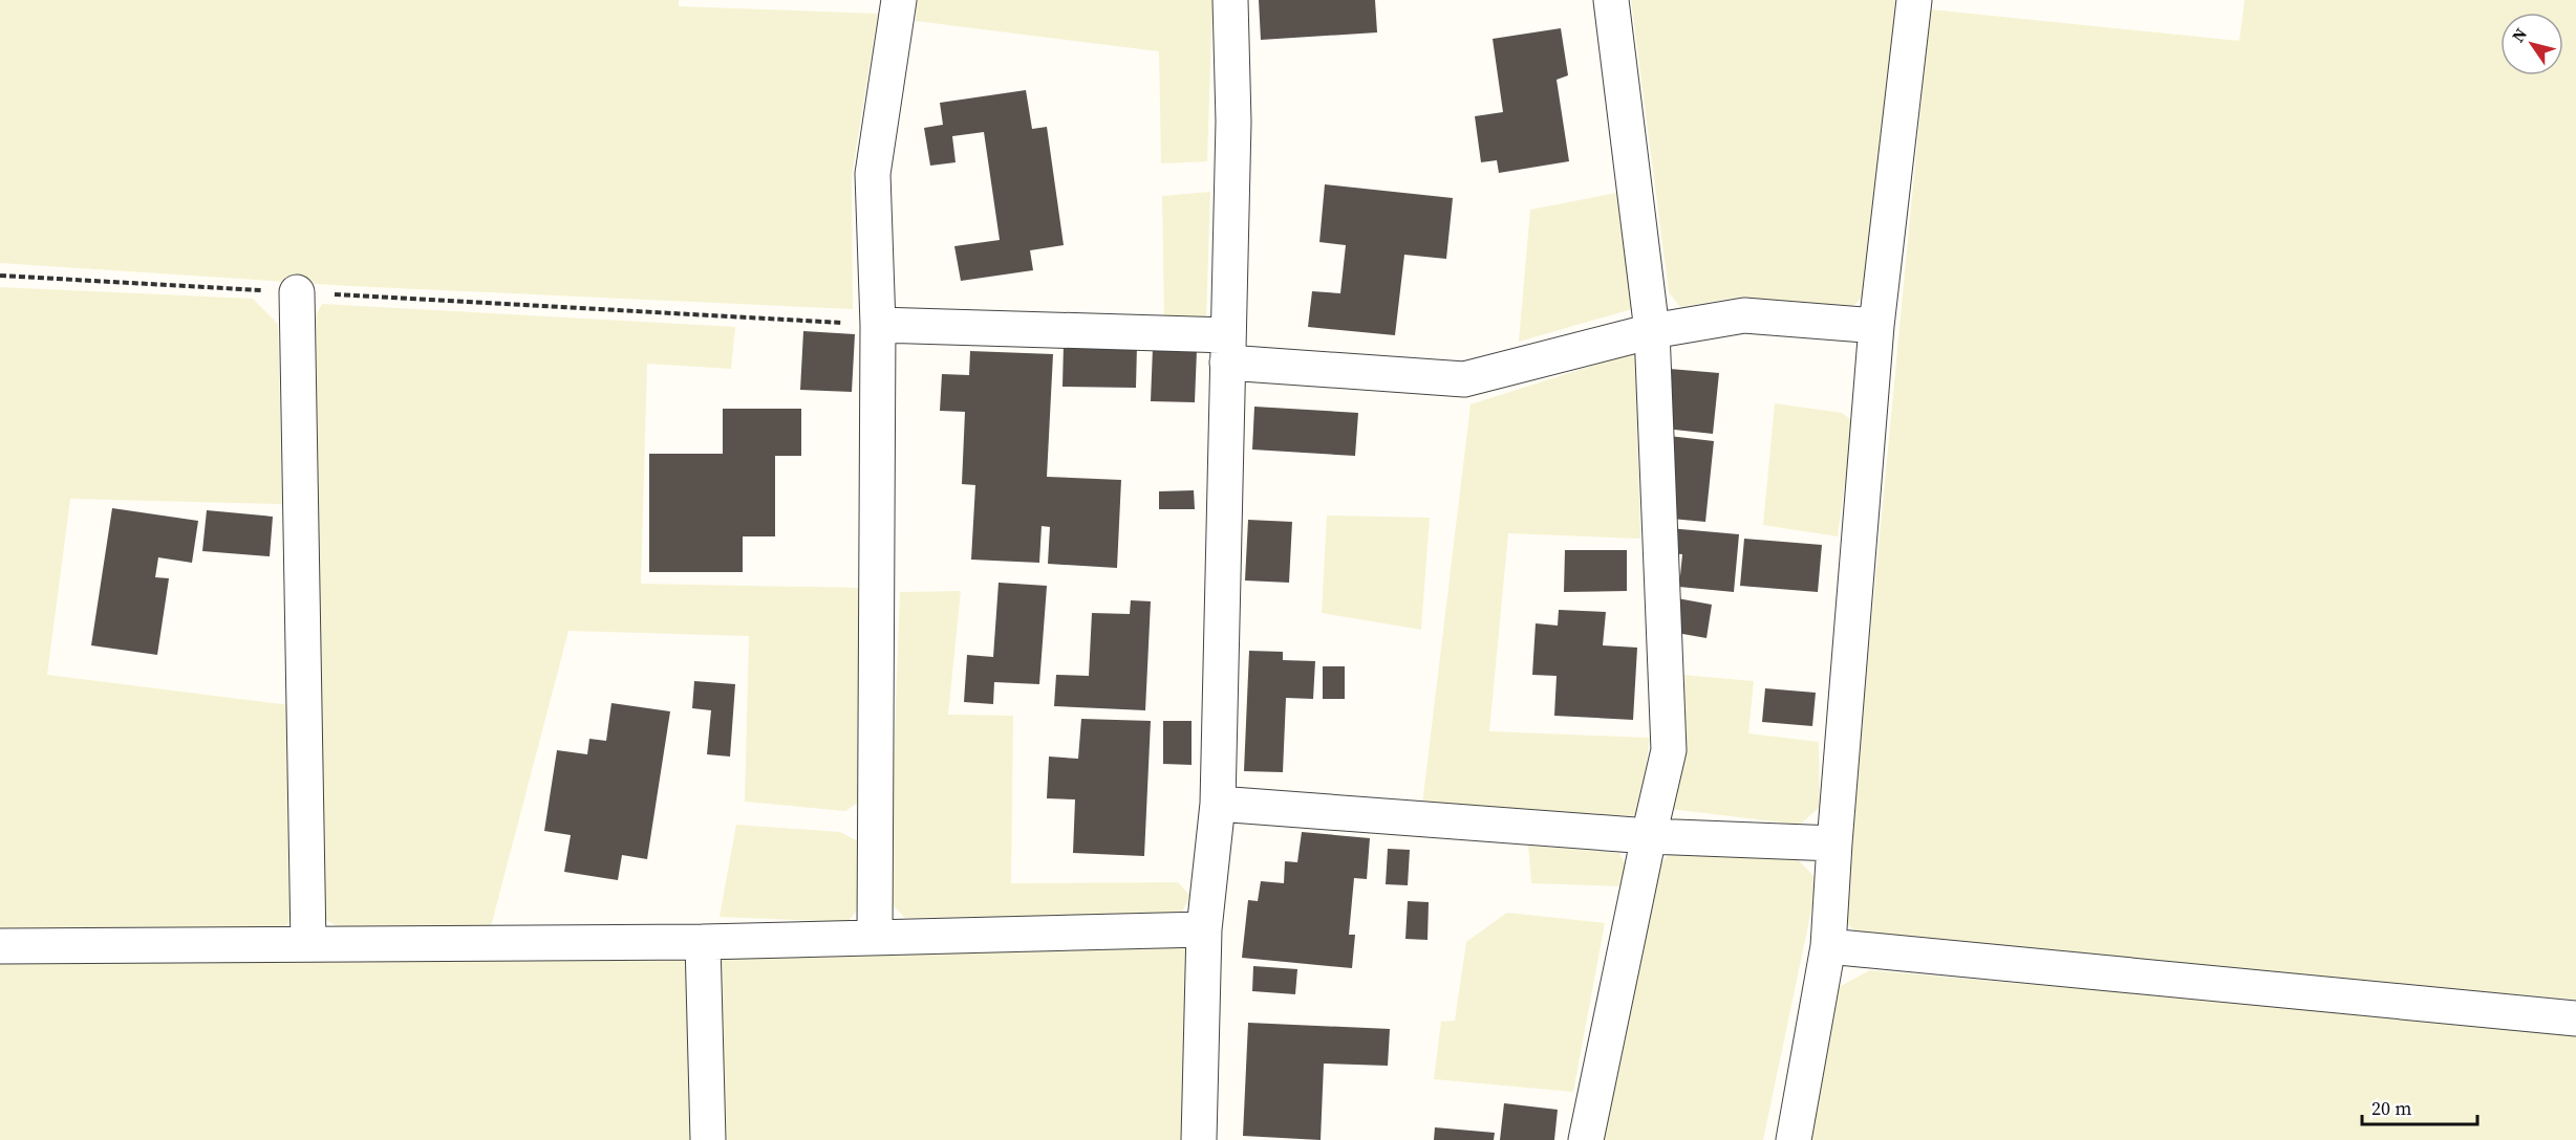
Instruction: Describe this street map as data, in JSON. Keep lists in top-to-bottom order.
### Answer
{
  "scale_bar": "20 m",
  "north": "top left"
}
